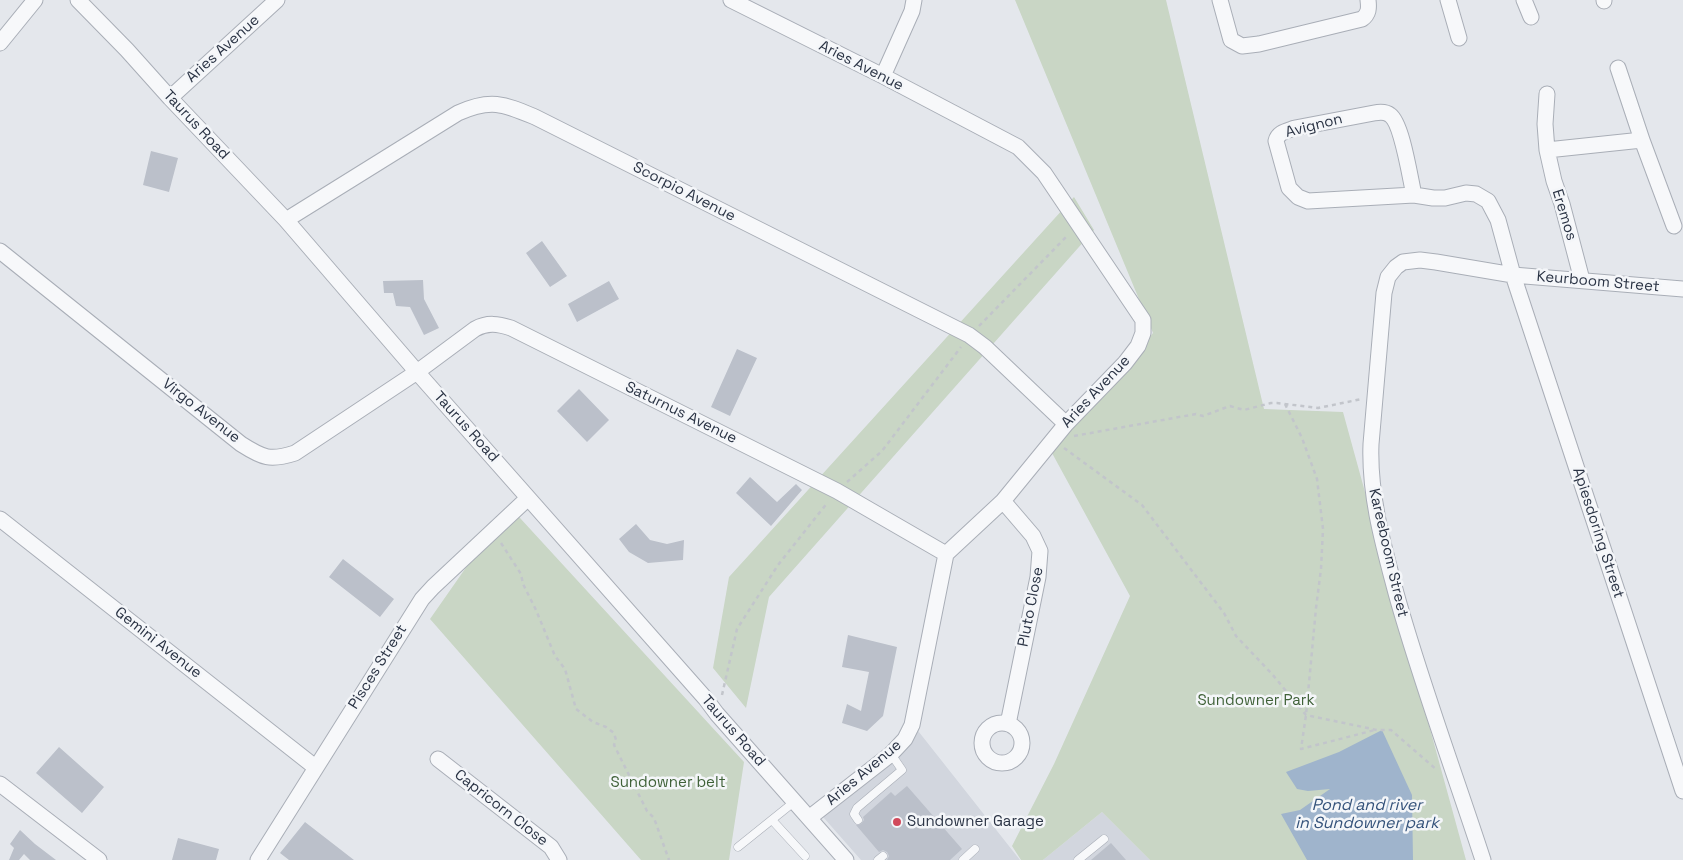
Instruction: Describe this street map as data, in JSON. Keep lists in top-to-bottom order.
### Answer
{
  "streets": {
    "street": [
      "Aries Avenue",
      "Taurus Road",
      "Avignon",
      "Scorpio Avenue",
      "Eremos",
      "Keurboom Street",
      "Virgo Avenue",
      "Saturnus Avenue",
      "Apiesdoring Street",
      "Kareeboom Street",
      "Pluto Close",
      "Gemini Avenue",
      "Pisces Street",
      "Capricorn Close"
    ]
  },
  "crossings": [
    ["Aries Avenue", "Taurus Road"],
    ["Aries Avenue", "Scorpio Avenue"],
    ["Aries Avenue", "Saturnus Avenue"],
    ["Aries Avenue", "Pluto Close"],
    ["Taurus Road", "Scorpio Avenue"],
    ["Taurus Road", "Virgo Avenue"],
    ["Taurus Road", "Saturnus Avenue"],
    ["Taurus Road", "Pisces Street"],
    ["Avignon", "Keurboom Street"],
    ["Avignon", "Apiesdoring Street"],
    ["Avignon", "Kareeboom Street"],
    ["Eremos", "Keurboom Street"],
    ["Keurboom Street", "Apiesdoring Street"],
    ["Keurboom Street", "Kareeboom Street"],
    ["Virgo Avenue", "Saturnus Avenue"],
    ["Apiesdoring Street", "Kareeboom Street"],
    ["Gemini Avenue", "Pisces Street"]
  ],
  "water": ["Pond and river in Sundowner park"],
  "parks": ["Sundowner Park", "Sundowner belt"],
  "places": ["Sundowner Garage"]
}
